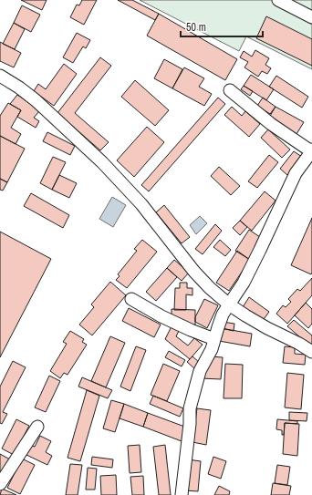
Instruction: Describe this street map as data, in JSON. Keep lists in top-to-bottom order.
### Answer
{
  "scale_bar": "50 m"
}
